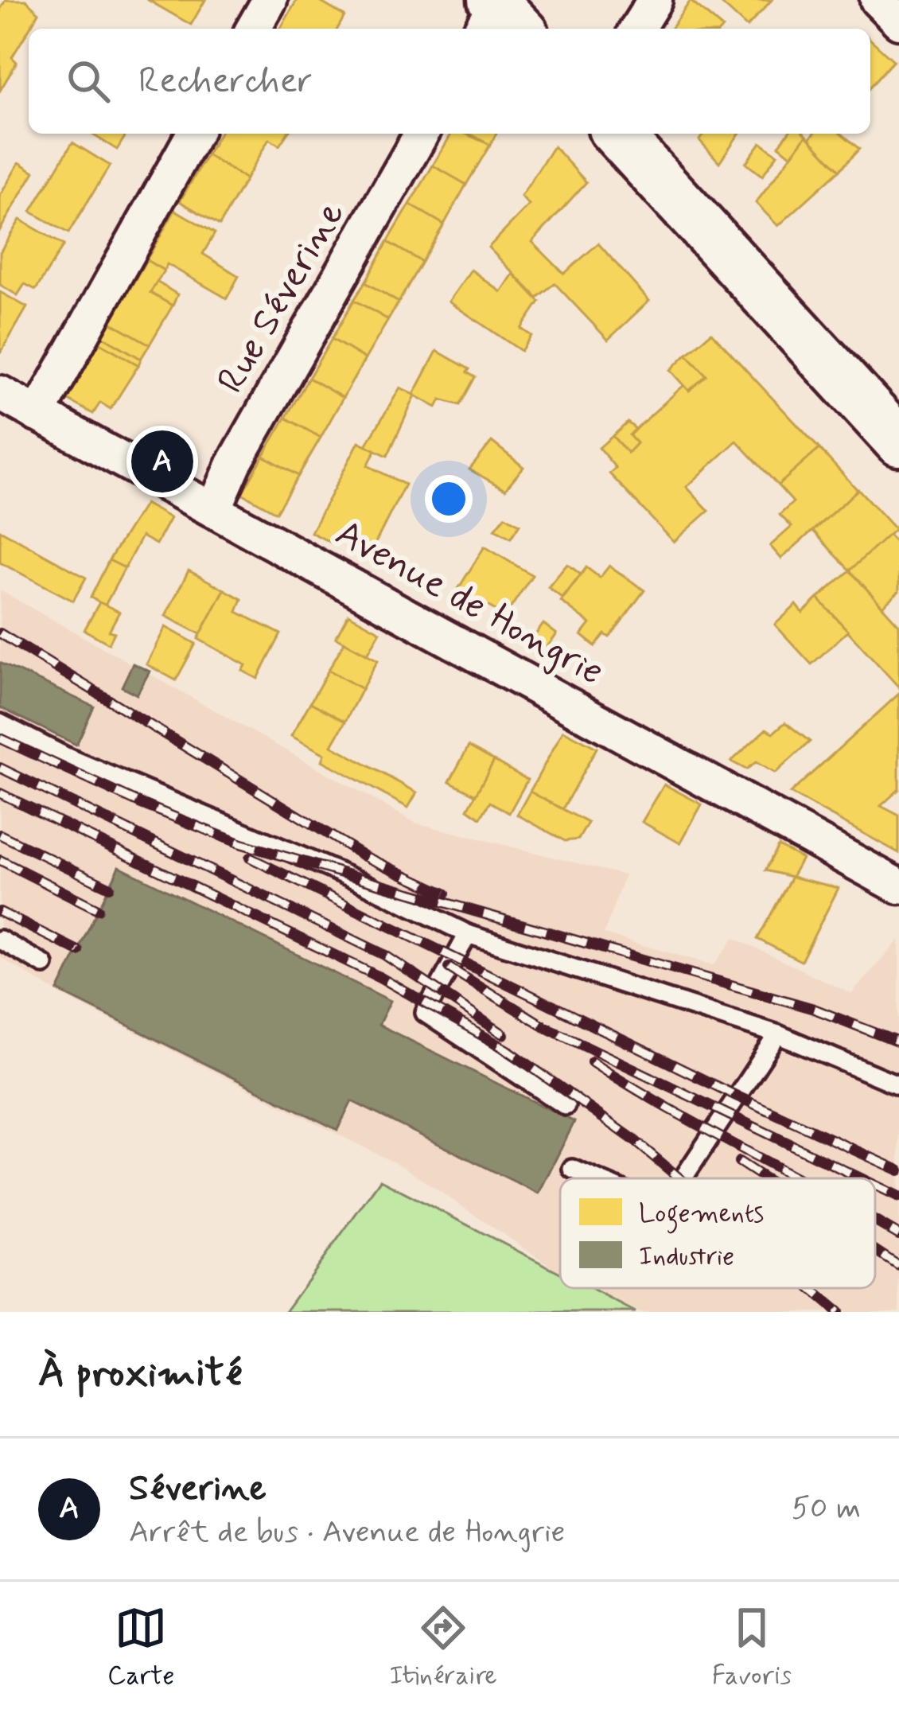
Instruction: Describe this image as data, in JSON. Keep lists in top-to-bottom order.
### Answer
{
  "streets": {
    "street": ["Rue Séverine", "Avenue de Hongrie"]
  },
  "crossings": [
    ["Rue Séverine", "Avenue de Hongrie"]
  ],
  "legend": ["Logements", "Industrie"],
  "page": {
    "search": "Rechercher",
    "pins": "A",
    "heading": "À proximité",
    "list": [
      {
        "mark": "A",
        "name": "Séverine",
        "note": "Arrêt de bus · Avenue de Hongrie",
        "value": "50 m"
      }
    ],
    "nav": ["Carte", "Itinéraire", "Favoris"]
  }
}
